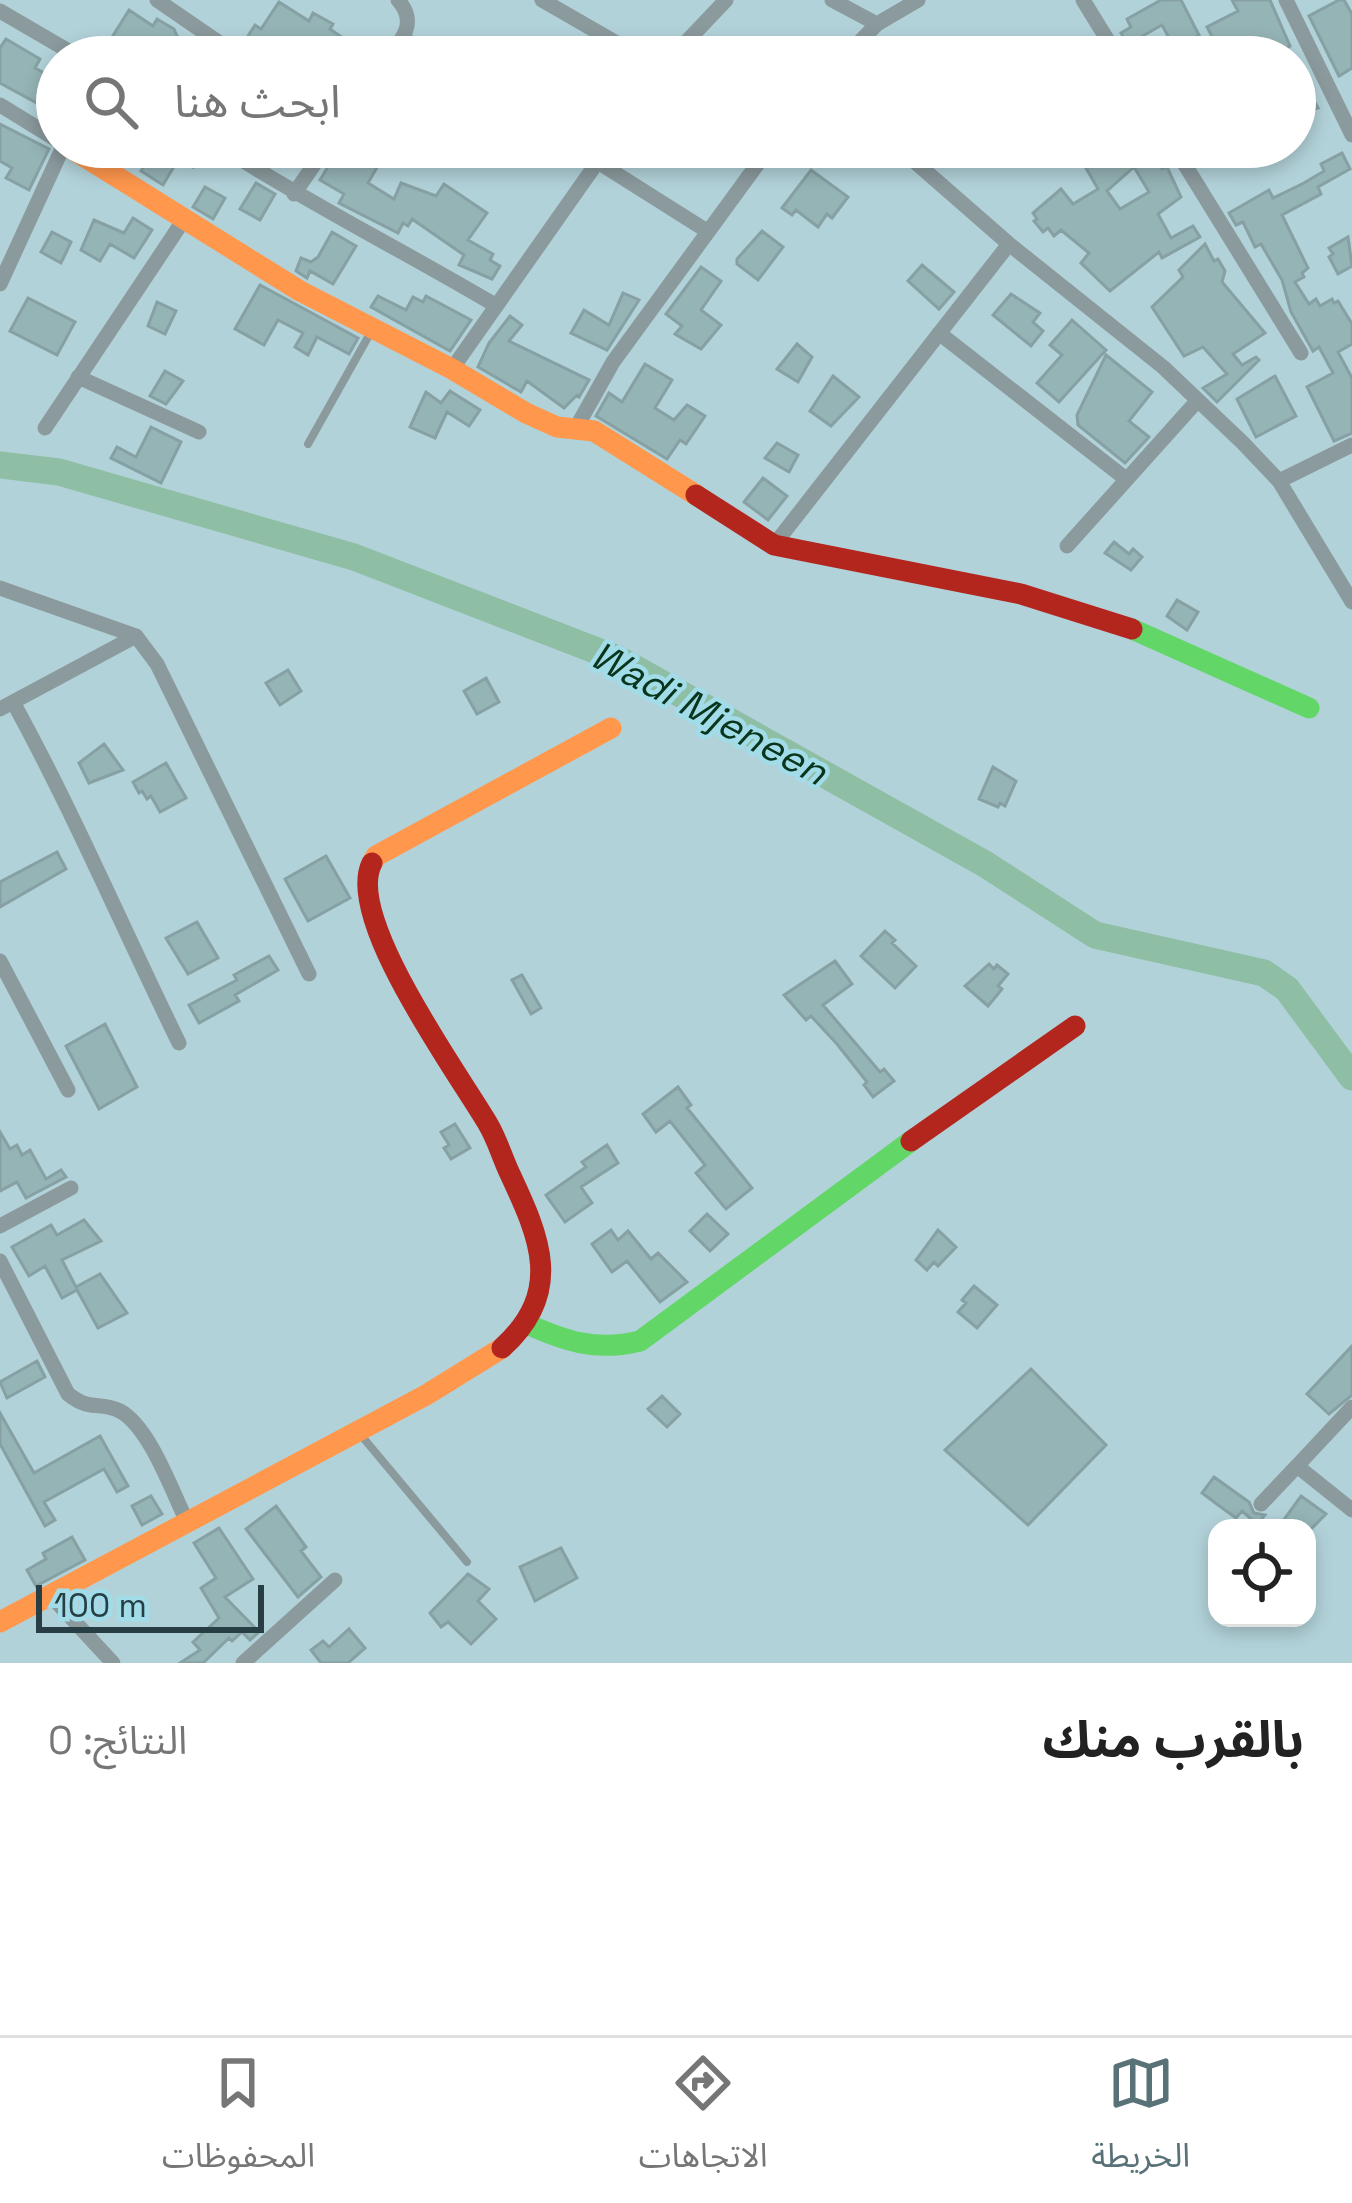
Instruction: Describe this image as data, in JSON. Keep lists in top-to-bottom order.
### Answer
{
  "water": ["Wadi Mjeneen"],
  "scale_bar": "100 m",
  "page": {
    "search": "ابحث هنا",
    "scale": "100 m",
    "heading": ["بالقرب منك", "النتائج: 0"],
    "nav": ["الخريطة", "الاتجاهات", "المحفوظات"]
  }
}
